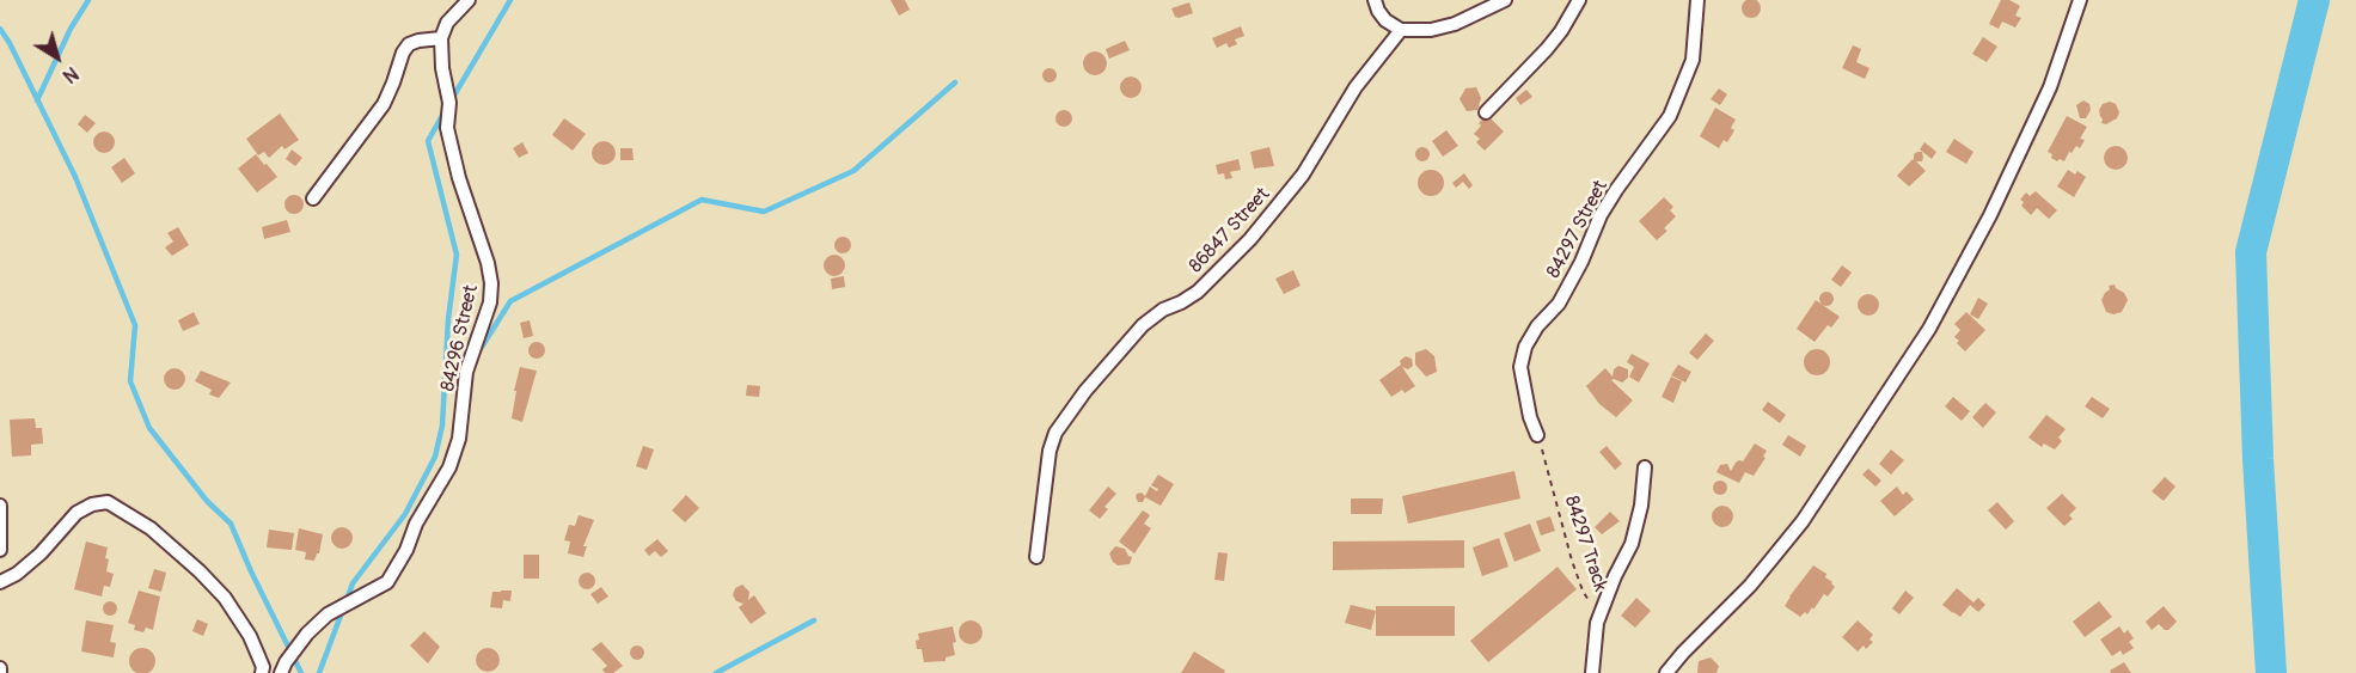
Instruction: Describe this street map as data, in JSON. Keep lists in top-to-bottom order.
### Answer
{
  "streets": {
    "street": ["84297 Street", "86847 Street", "84296 Street"],
    "path": ["84297 Track"]
  },
  "crossings": [
    ["84297 Street", "84297 Track"]
  ],
  "north": "bottom right"
}
